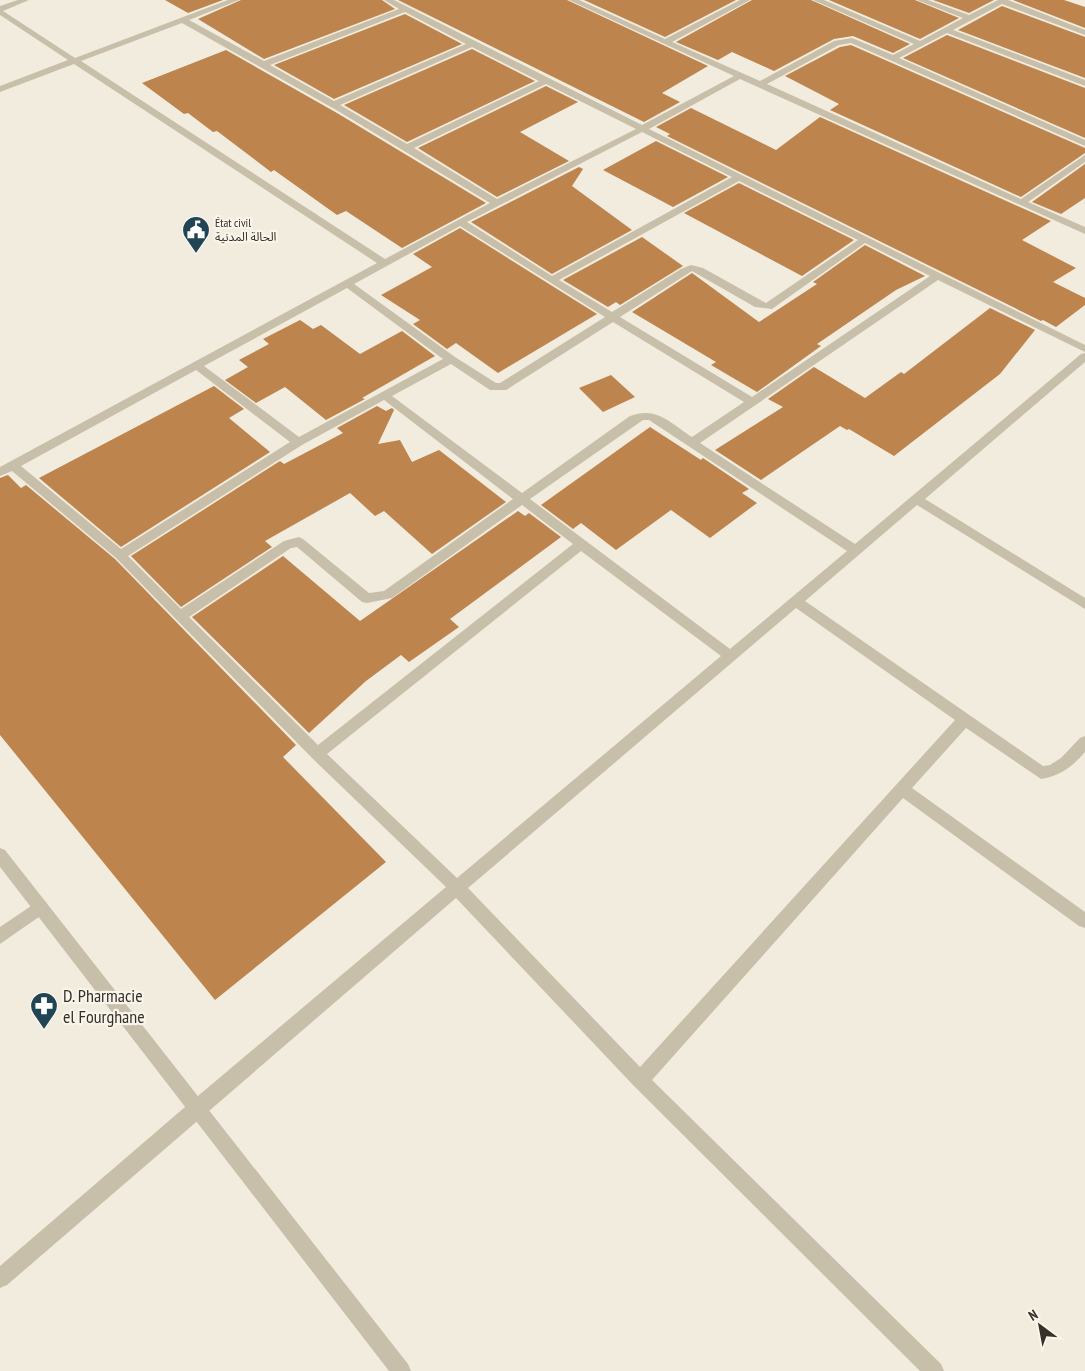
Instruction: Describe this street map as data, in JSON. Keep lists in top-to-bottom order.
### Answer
{
  "places": {
    "public building": ["État civil الحالة المدنية"],
    "pharmacy": ["D. Pharmacie el Fourghane"]
  },
  "north": "top left"
}
